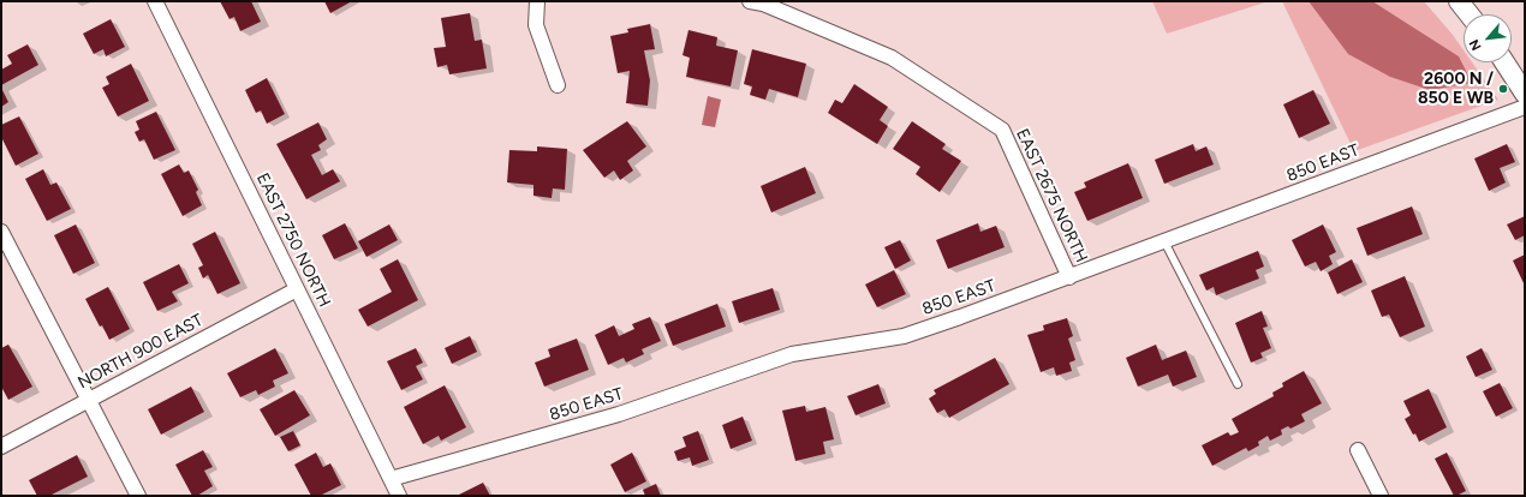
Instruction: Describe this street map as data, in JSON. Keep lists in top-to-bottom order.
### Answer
{
  "streets": {
    "street": [
      "850 EAST",
      "EAST 2675 NORTH",
      "EAST 2750 NORTH",
      "NORTH 900 EAST"
    ]
  },
  "crossings": [
    ["850 EAST", "EAST 2675 NORTH"],
    ["850 EAST", "EAST 2750 NORTH"],
    ["EAST 2750 NORTH", "NORTH 900 EAST"]
  ],
  "places": ["2600 N / 850 E WB"],
  "north": "bottom left"
}
